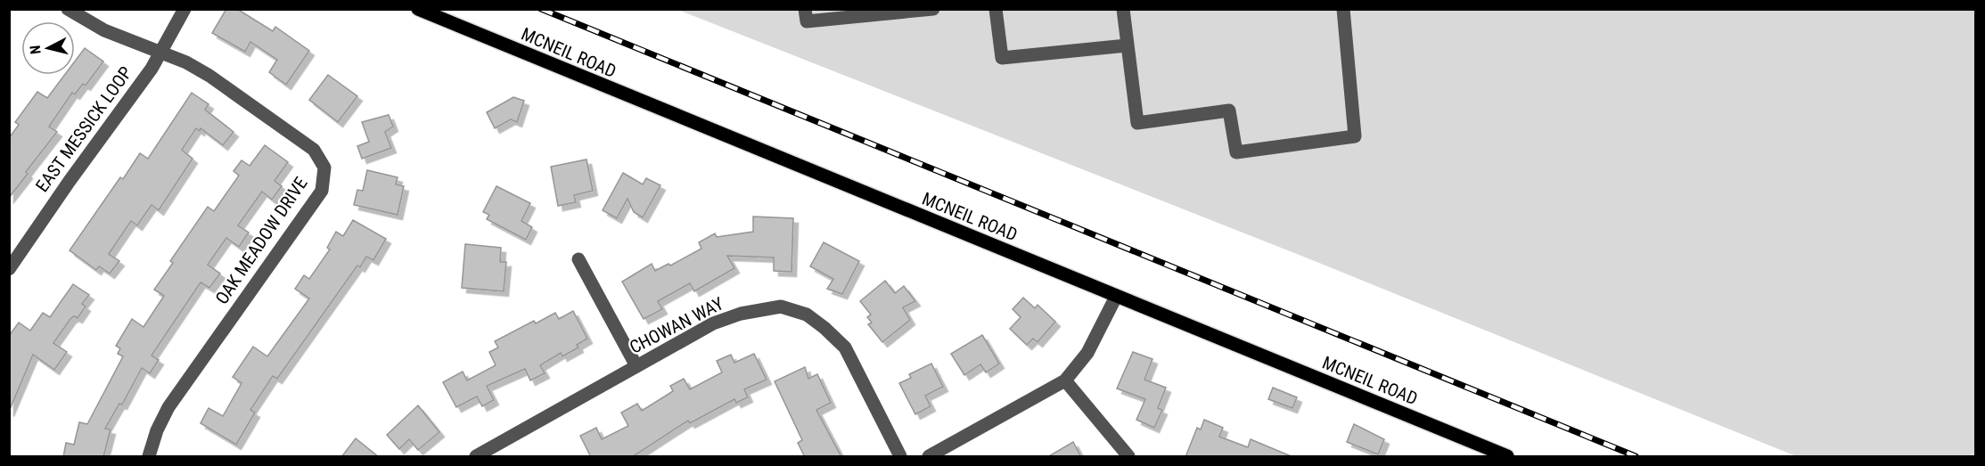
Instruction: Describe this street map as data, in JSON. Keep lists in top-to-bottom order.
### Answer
{
  "streets": {
    "main road": ["MCNEIL ROAD"],
    "street": ["EAST MESSICK LOOP", "OAK MEADOW DRIVE", "CHOWAN WAY"]
  },
  "crossings": [
    ["EAST MESSICK LOOP", "OAK MEADOW DRIVE"]
  ],
  "north": "left"
}
